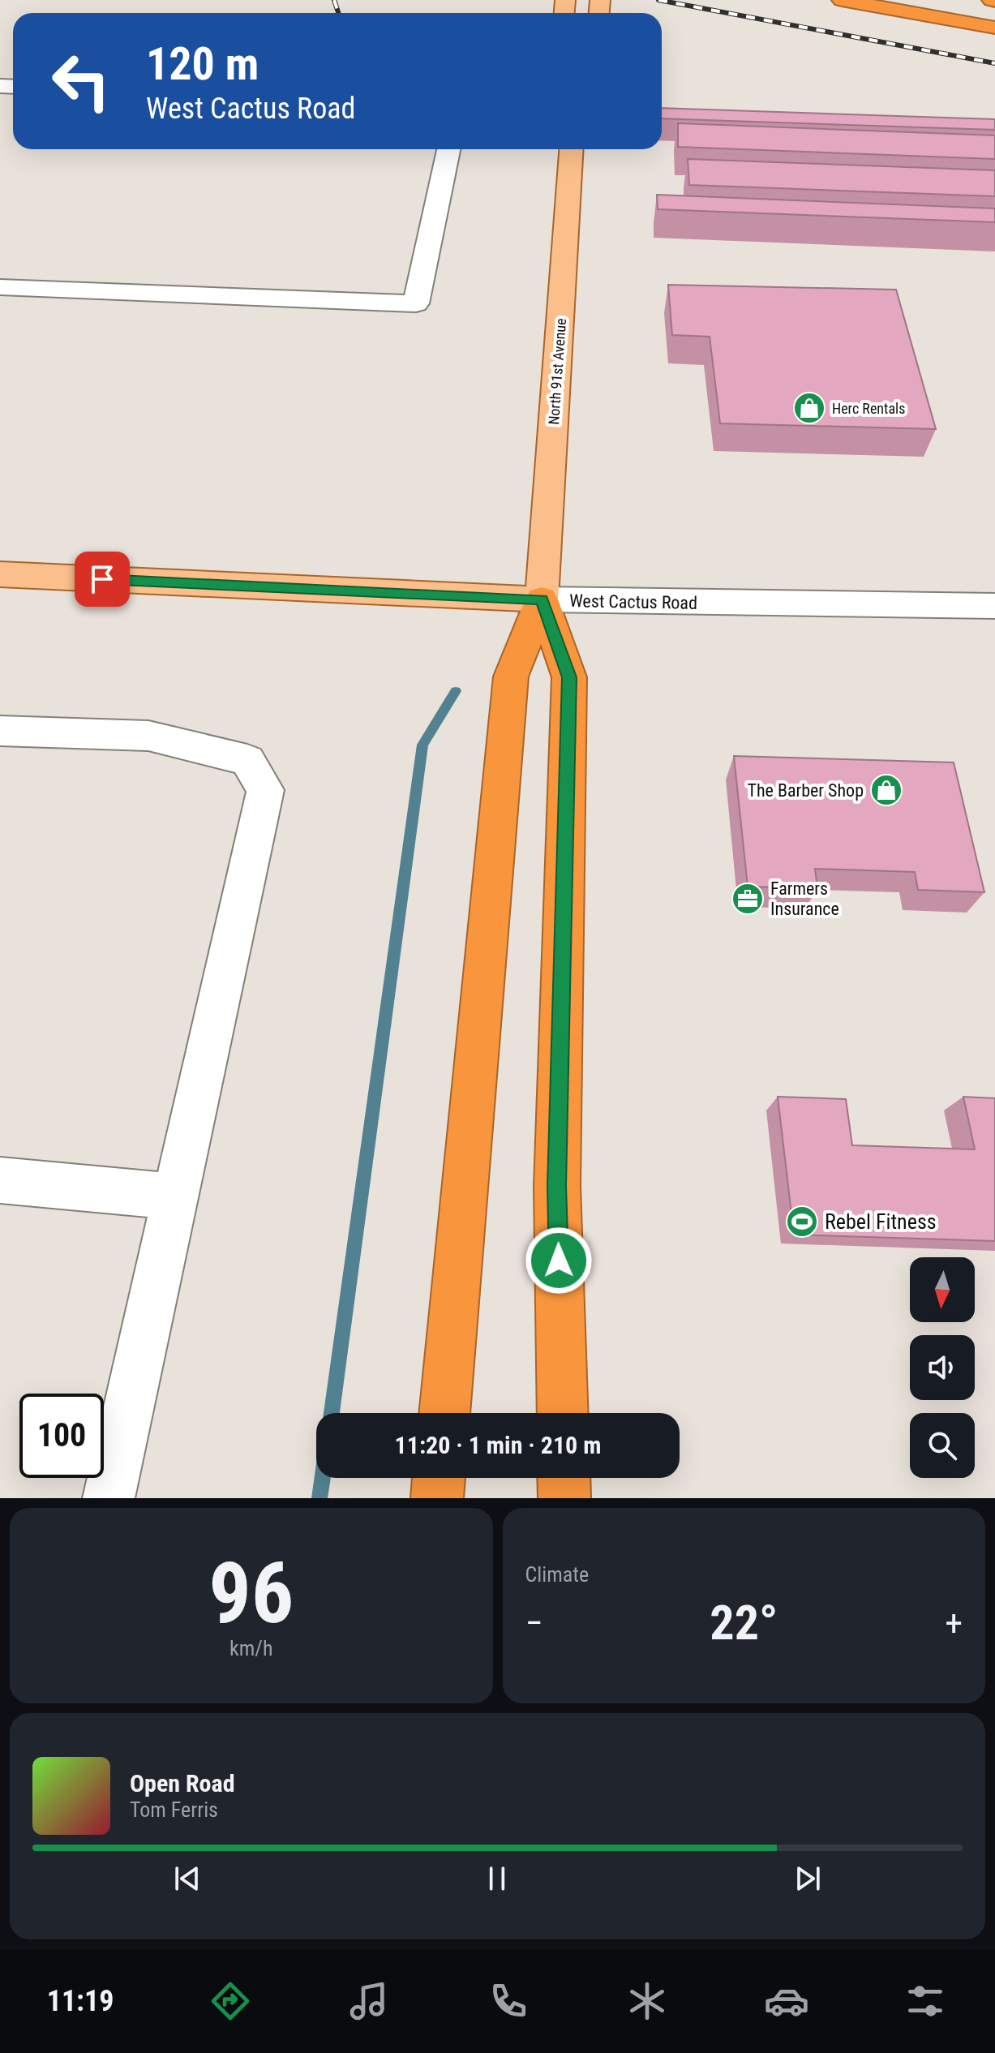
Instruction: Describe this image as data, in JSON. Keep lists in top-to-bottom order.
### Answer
{
  "streets": {
    "main road": ["North 91st Avenue", "West Cactus Road"]
  },
  "crossings": [
    ["North 91st Avenue", "West Cactus Road"]
  ],
  "places": {
    "shop": ["Herc Rentals", "The Barber Shop"],
    "office": ["Farmers Insurance"],
    "sports": ["Rebel Fitness"]
  },
  "north": "bottom",
  "page": {
    "turn": ["120 m", "West Cactus Road"],
    "limit": "100",
    "trip": "11:20 · 1 min · 210 m",
    "tile": [
      ["96", "km/h"],
      "Climate"
    ],
    "heat": ["−", "22°", "+"],
    "song": ["Open Road", "Tom Ferris"],
    "tabs": "11:19"
  }
}
